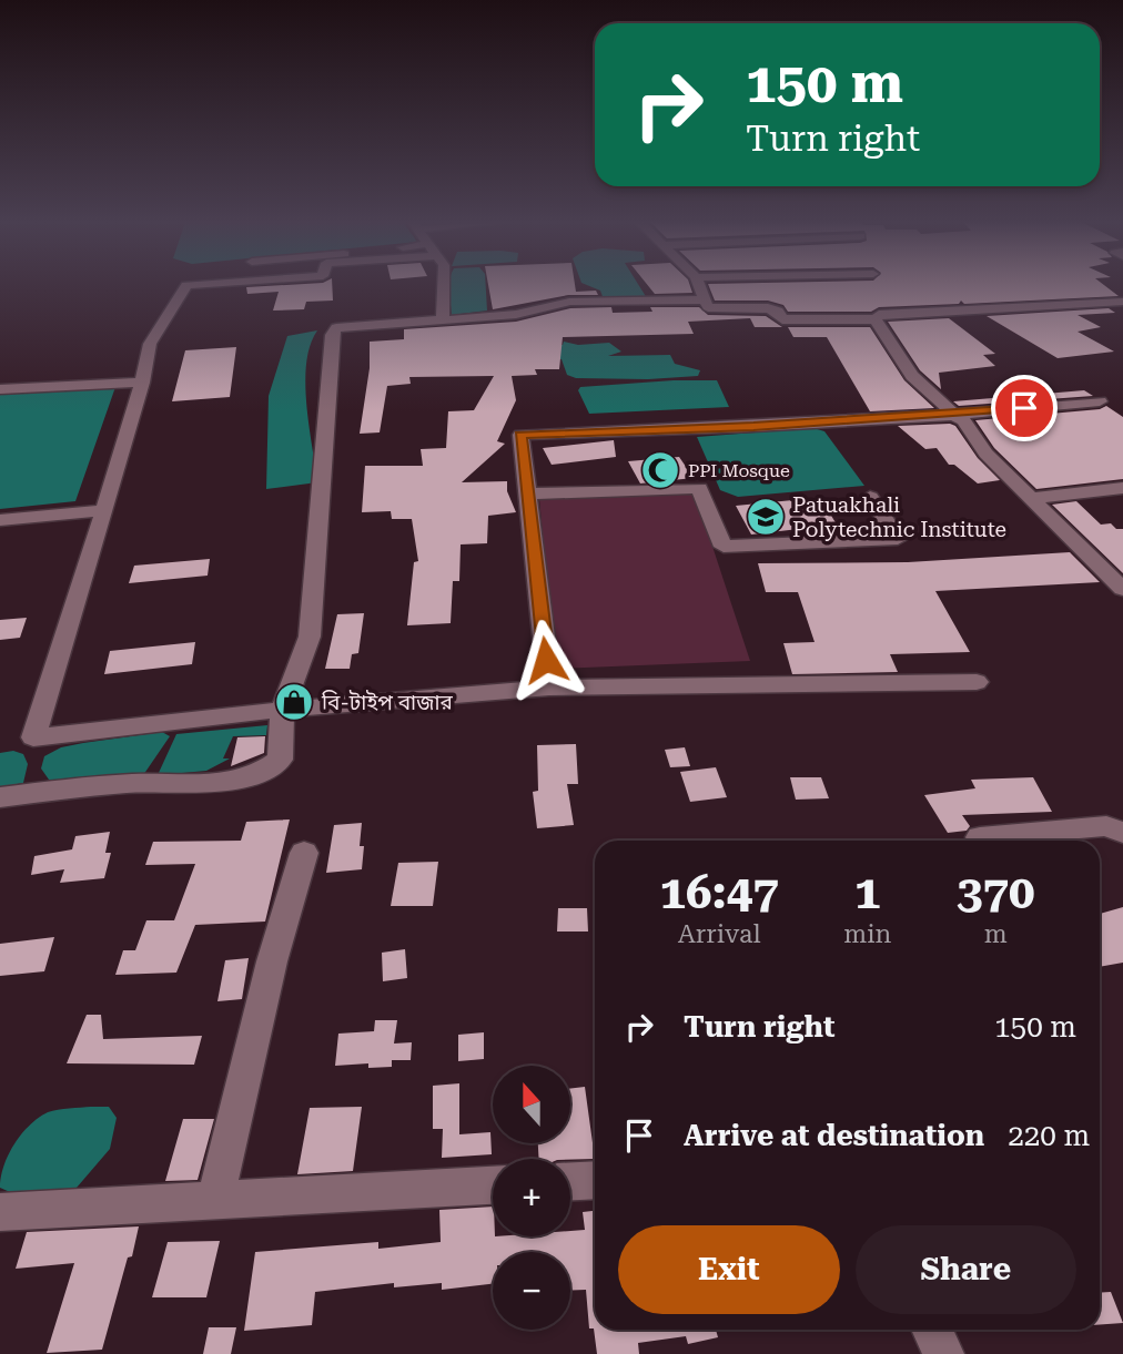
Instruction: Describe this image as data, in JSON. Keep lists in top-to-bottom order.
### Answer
{
  "places": {
    "mosque": ["PPI Mosque"],
    "school or university": ["Patuakhali Polytechnic Institute"],
    "shop": ["বি-টাইপ বাজার"]
  },
  "north": "top",
  "page": {
    "turn": ["150 m", "Turn right"],
    "eta": [
      "16:47",
      "Arrival",
      "1",
      "min",
      "370",
      "m"
    ],
    "list": [
      {
        "name": "Turn right",
        "value": "150 m"
      },
      {
        "name": "Arrive at destination",
        "value": "220 m"
      }
    ],
    "map_buttons": ["+", "−"],
    "buttons": ["Exit", "Share"]
  }
}
